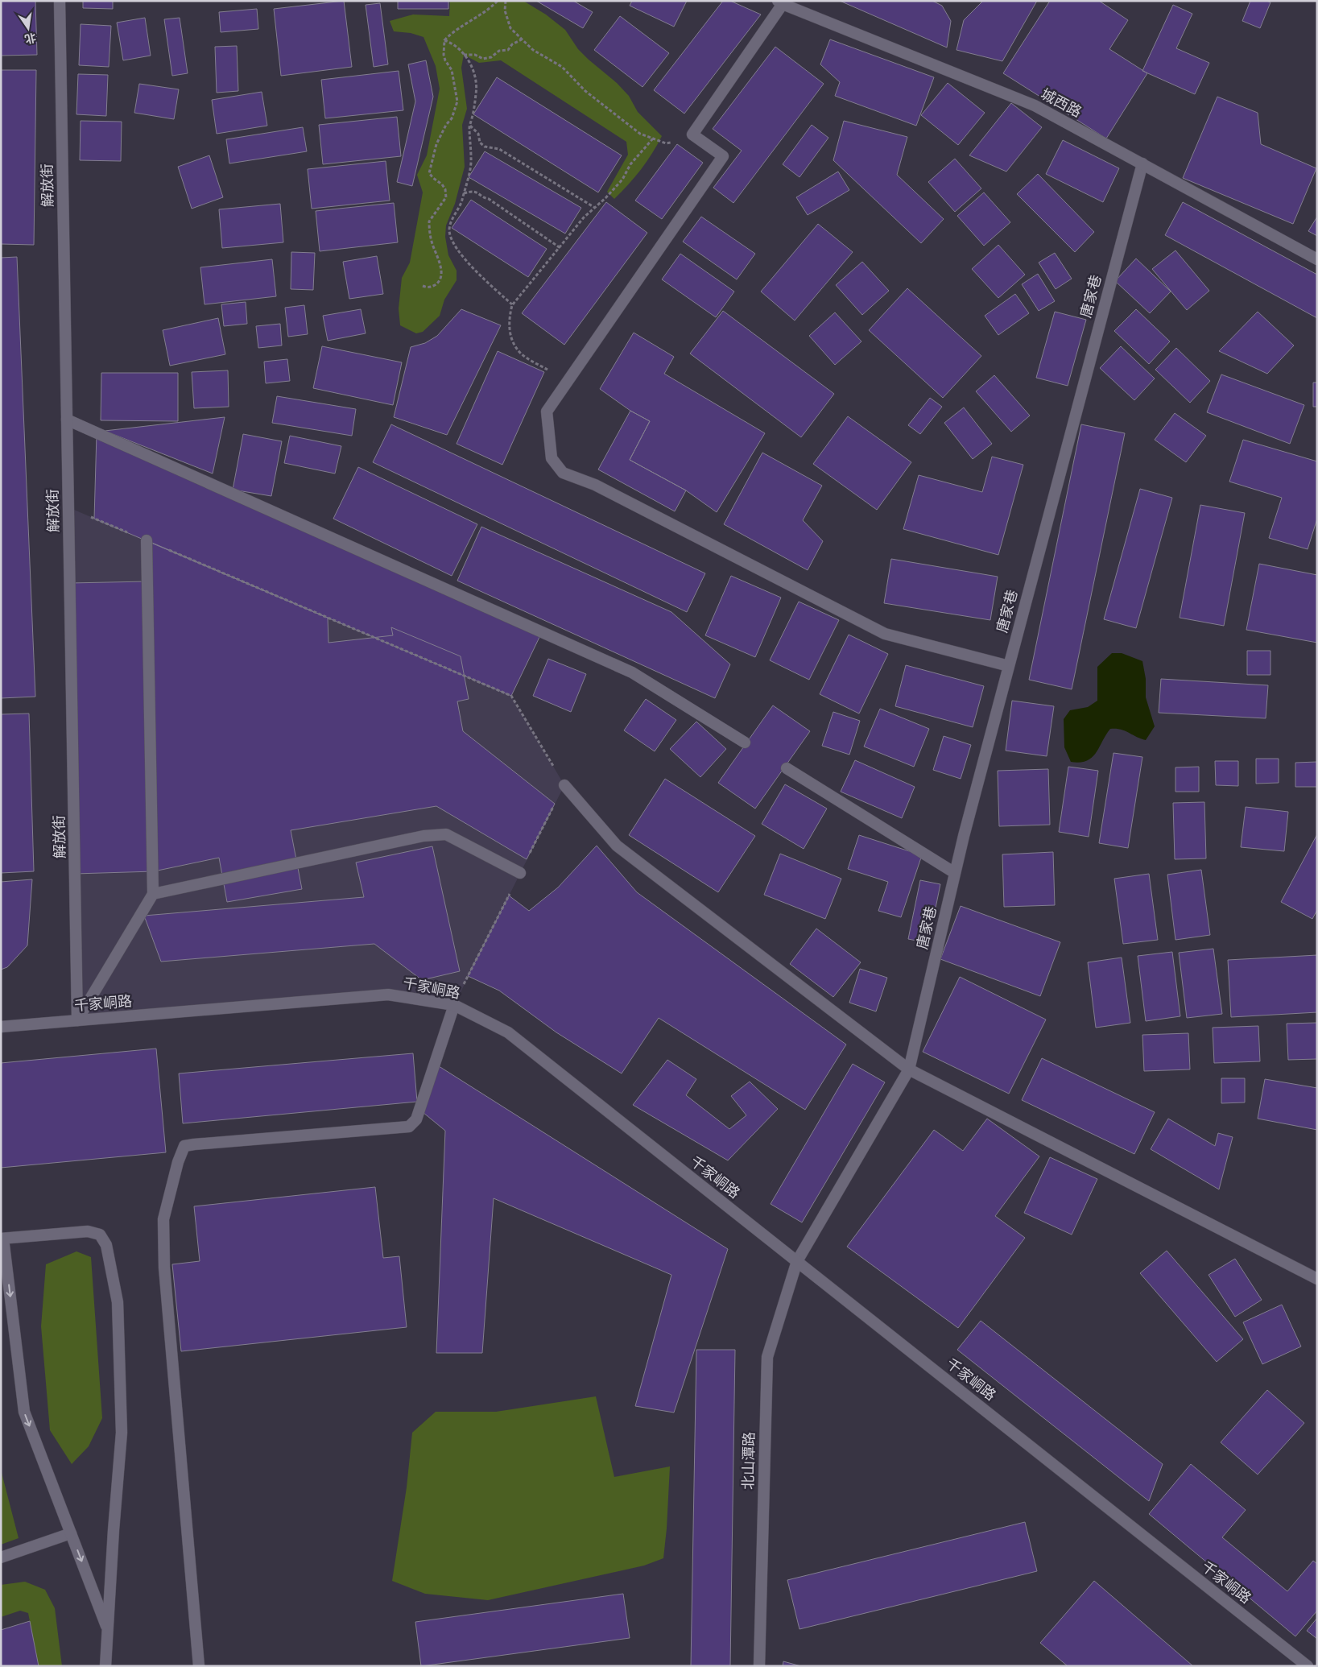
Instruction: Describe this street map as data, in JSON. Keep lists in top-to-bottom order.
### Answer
{
  "streets": {
    "street": [
      "城西路",
      "解放街",
      "唐家巷",
      "千家峒路",
      "北山潭路"
    ]
  },
  "crossings": [
    ["城西路", "唐家巷"],
    ["解放街", "千家峒路"],
    ["唐家巷", "千家峒路"],
    ["唐家巷", "北山潭路"],
    ["千家峒路", "北山潭路"]
  ],
  "north": "bottom"
}
